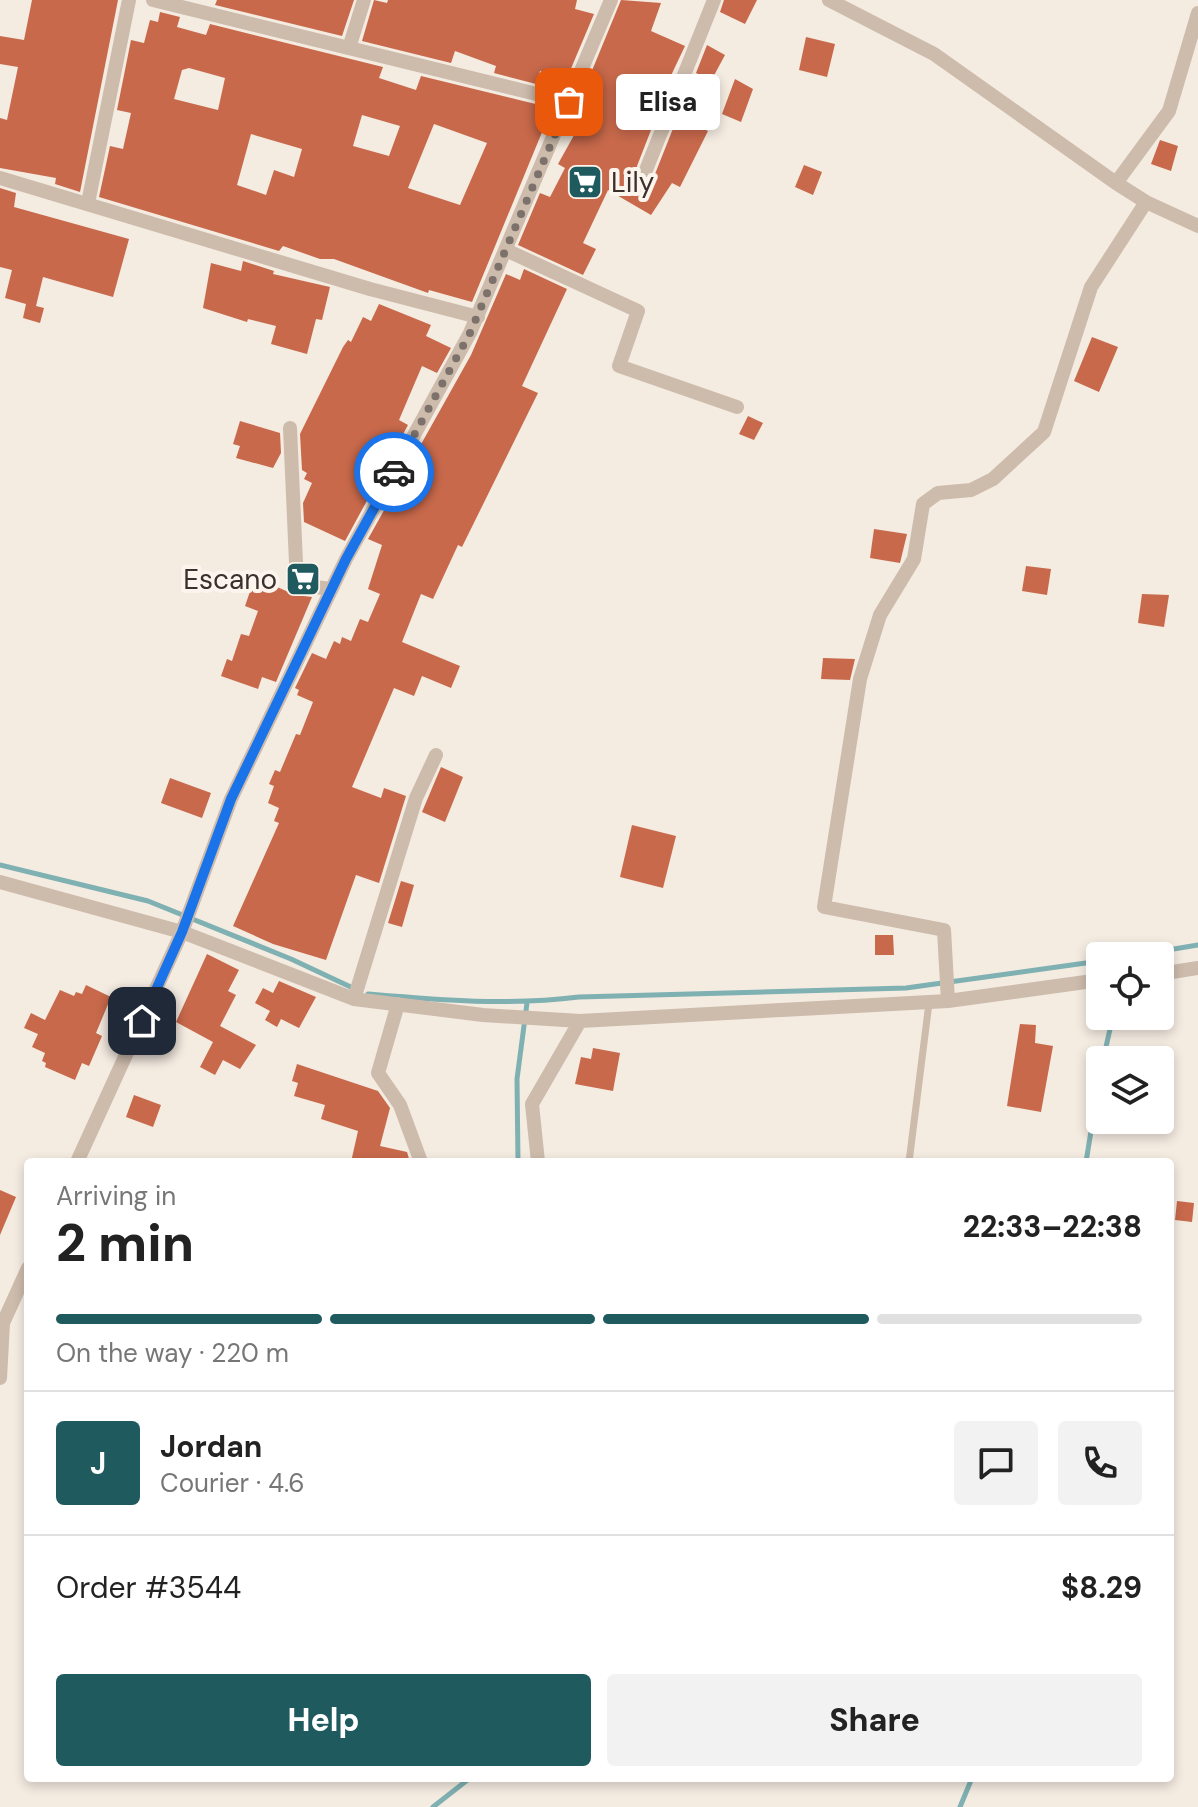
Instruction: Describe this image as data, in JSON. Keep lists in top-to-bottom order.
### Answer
{
  "places": {
    "other": ["Elisa"],
    "supermarket": ["Lily", "Escano"]
  },
  "page": {
    "bubble": "Elisa",
    "heading": ["2 min", "Arriving in", "22:33–22:38"],
    "panel": [
      "Jordan",
      "Courier · 4.6",
      "Order #3544",
      "$8.29"
    ],
    "bar": "On the way · 220 m",
    "round": "J",
    "buttons": ["Help", "Share"]
  }
}
